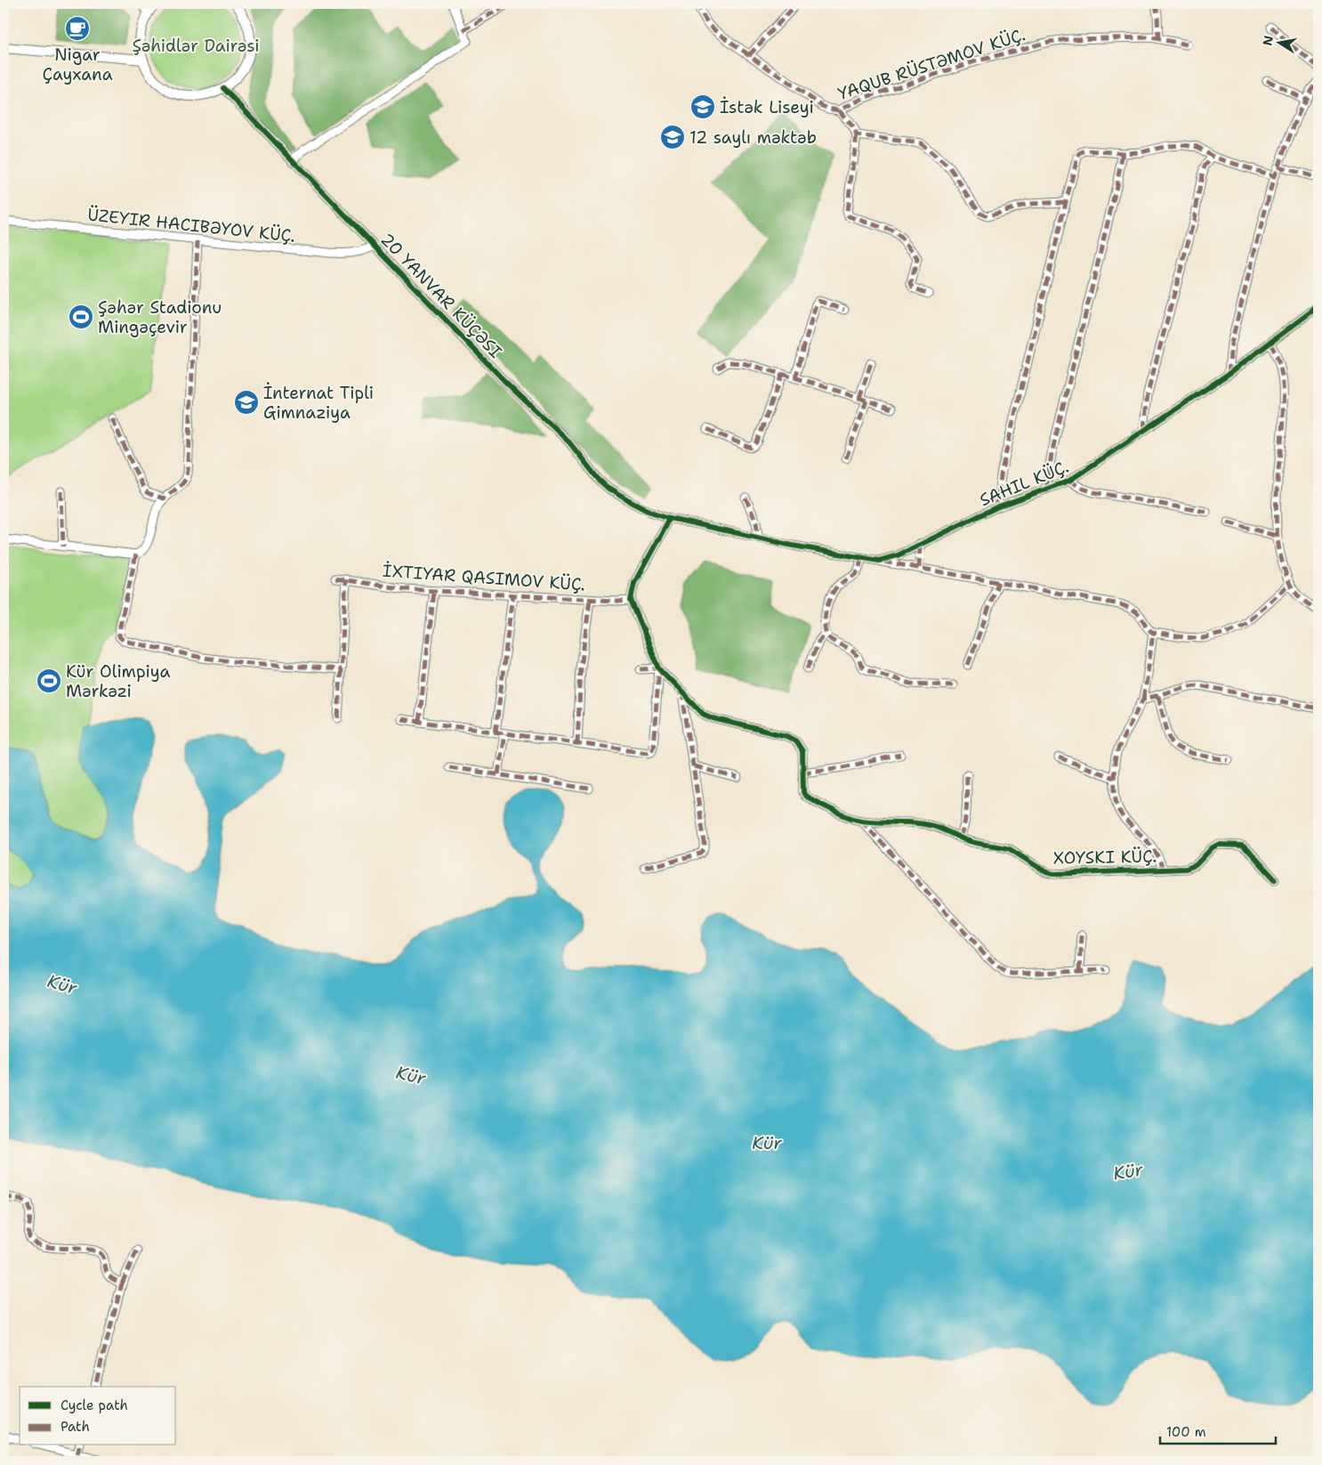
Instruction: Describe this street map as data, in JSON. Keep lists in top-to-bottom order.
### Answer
{
  "streets": {
    "street": [
      "YAQUB RÜSTƏMOV KÜÇ.",
      "20 YANVAR KÜÇƏSI",
      "SAHIL KÜÇ.",
      "XOYSKI KÜÇ."
    ]
  },
  "crossings": [
    ["20 YANVAR KÜÇƏSI", "SAHIL KÜÇ."]
  ],
  "water": ["Kür"],
  "parks": ["Şəhidlər Dairəsi"],
  "places": {
    "cafe": ["Nigar Çayxana"],
    "school or university": ["İstək Liseyi", "12 saylı məktəb", "İnternat Tipli Gimnaziya"],
    "sports": ["Şəhər Stadionu Mingəçevir", "Kür Olimpiya Mərkəzi"]
  },
  "legend": ["Cycle path", "Path"],
  "scale_bar": "100 m",
  "north": "left"
}
